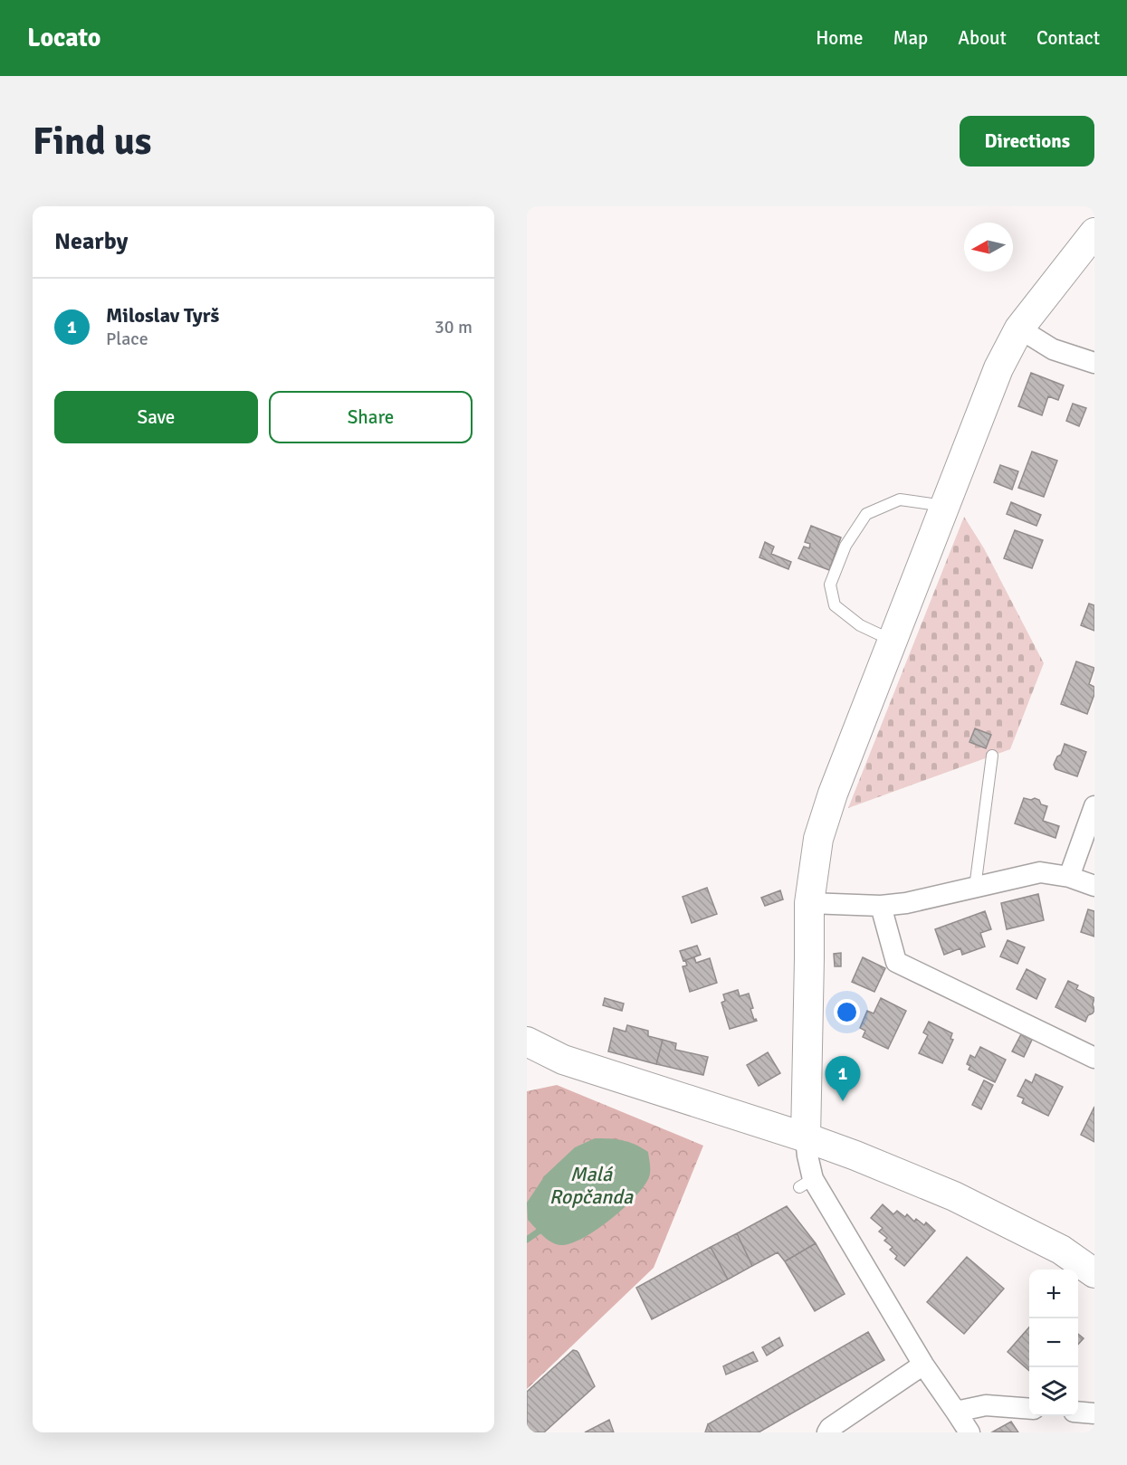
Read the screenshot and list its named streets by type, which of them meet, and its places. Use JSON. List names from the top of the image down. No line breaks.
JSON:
{"water":["Malá Ropčanda"],"north":"left","page":{"header":"Locato","nav":["Home","Map","About","Contact"],"buttons":["Directions",["Save","Share"]],"title":"Find us","heading":"Nearby","list":[{"mark":"1","name":"Miloslav Tyrš","note":"Place","value":"30 m"}],"pins":"1","map_buttons":["+","−"]}}
